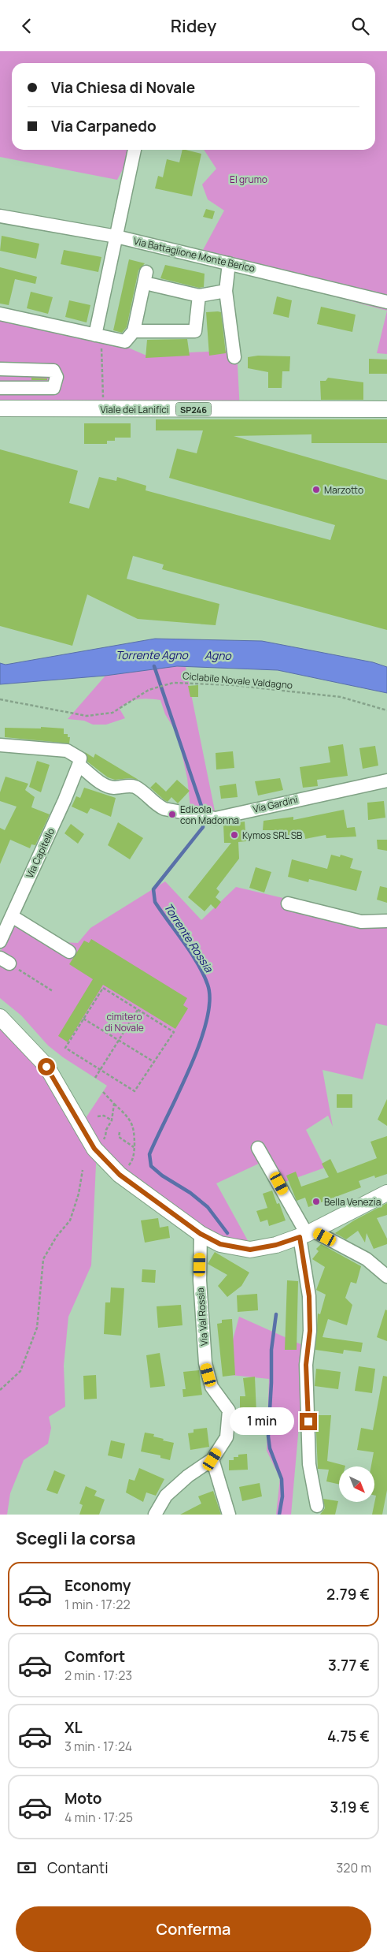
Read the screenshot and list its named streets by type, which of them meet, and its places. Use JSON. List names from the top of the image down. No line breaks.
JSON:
{"streets":{"main road":["Viale dei Lanifici","SP246"],"street":["Via Battaglione Monte Berico","Via Gardini","Via Capitello","Via Val Rossia"],"path":["Ciclabile Novale Valdagno"]},"crossings":[["Via Gardini","Via Capitello"]],"water":["Torrente Agno","Agno","Torrente Rossia"],"parks":["El grumo","cimitero di Novale"],"places":["Marzotto","Edicola con Madonna","Kymos SRL SB","Bella Venezia"],"north":"bottom right","page":{"header":"Ridey","banner":["Via Chiesa di Novale","Via Carpanedo"],"bubble":"1 min","heading":"Scegli la corsa","list":[{"name":"Economy","note":"1 min · 17:22","value":"2.79 €"},{"name":"Comfort","note":"2 min · 17:23","value":"3.77 €"},{"name":"XL","note":"3 min · 17:24","value":"4.75 €"},{"name":"Moto","note":"4 min · 17:25","value":"3.19 €"}],"pay":["Contanti","320 m"],"buttons":"Conferma"}}
